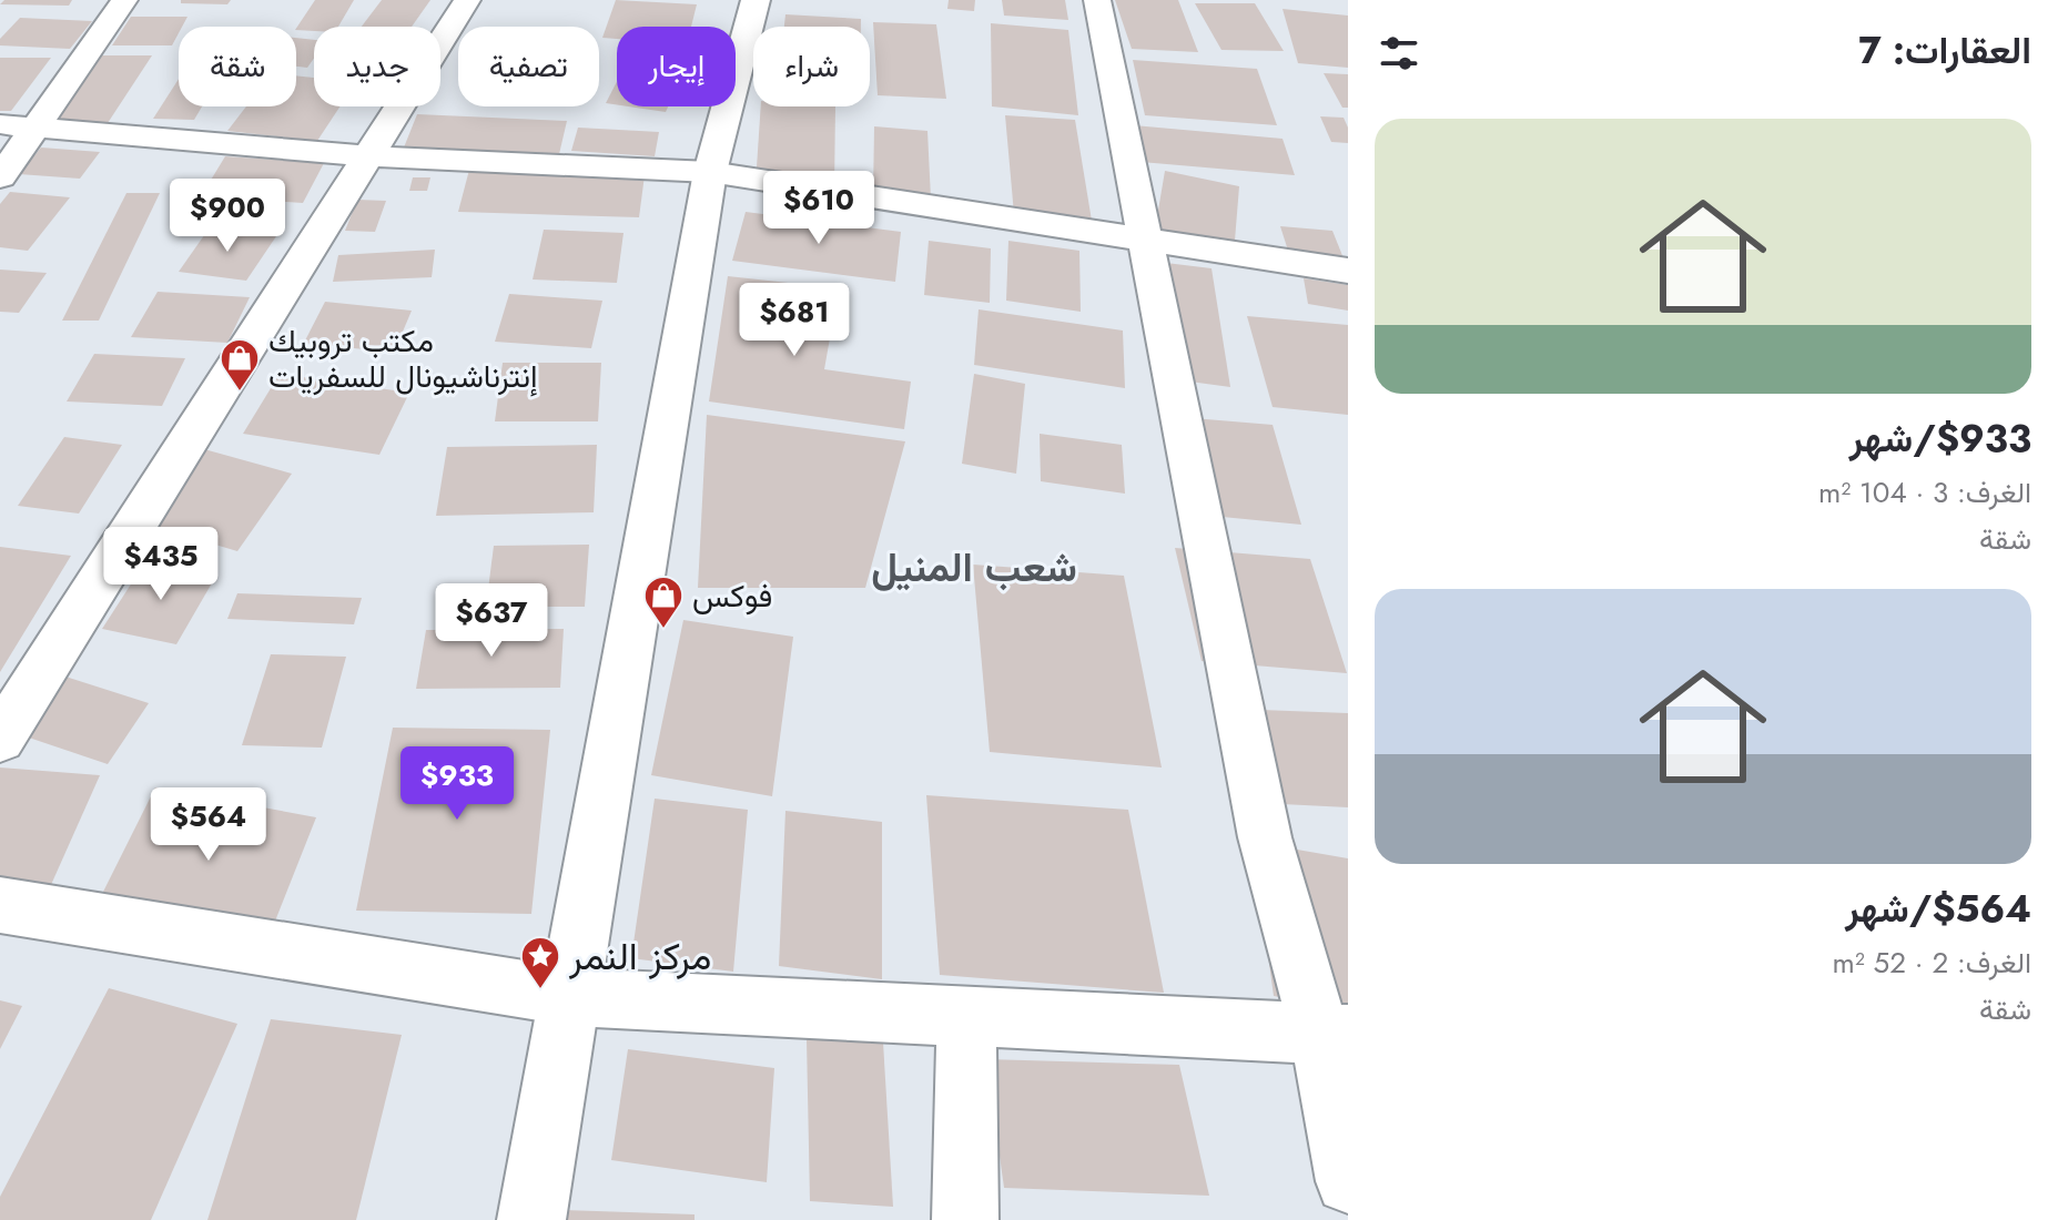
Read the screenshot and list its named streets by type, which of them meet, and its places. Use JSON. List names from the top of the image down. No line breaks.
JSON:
{"districts":["شعب المنيل"],"places":{"shop":["مكتب تروبيك إنترناشيونال للسفريات","فوكس"],"place":["مركز النمر"]},"page":{"heading":"العقارات: 7","chip":["شراء","إيجار","تصفية","جديد","شقة"],"list":[{"name":"$933/شهر","note":"الغرف: 3 · 104 m² · شقة"},{"name":"$564/شهر","note":"الغرف: 2 · 52 m² · شقة"}],"price":["$610","$900","$681","$435","$637","$933","$564"]}}
